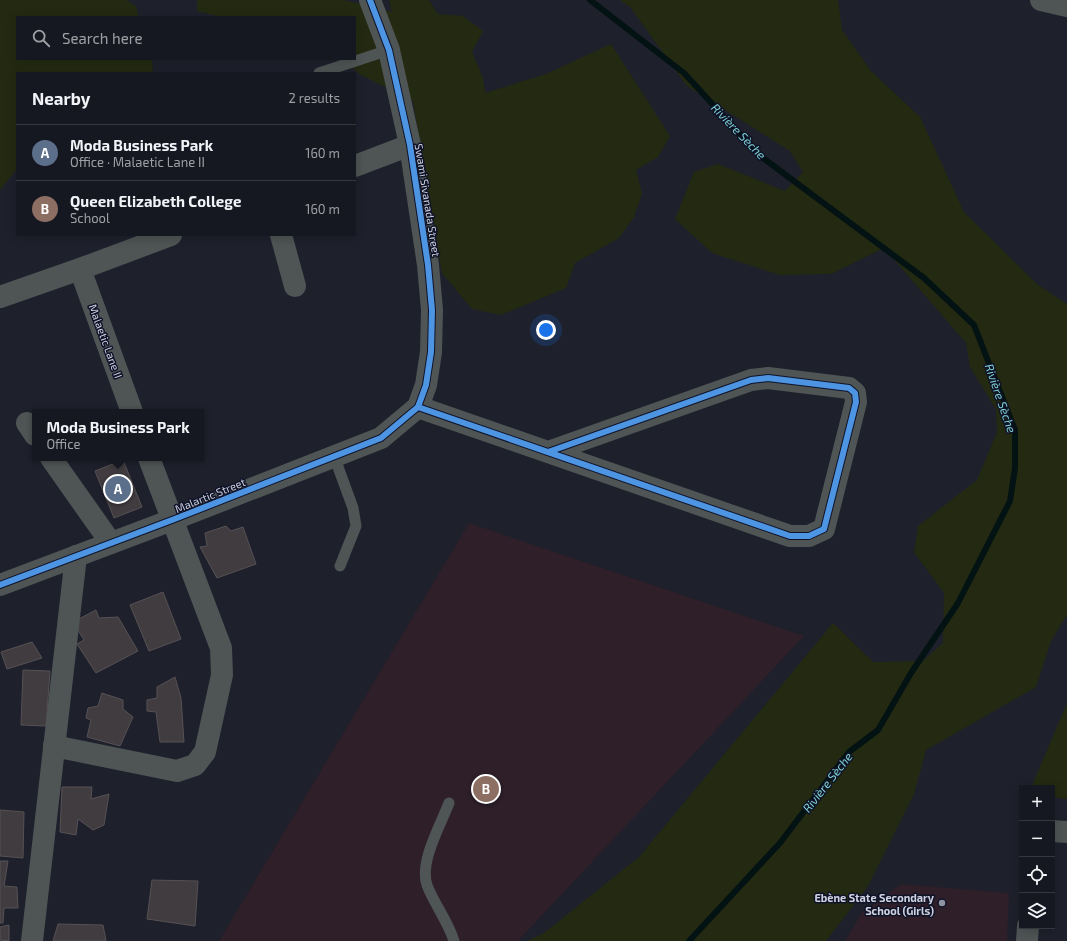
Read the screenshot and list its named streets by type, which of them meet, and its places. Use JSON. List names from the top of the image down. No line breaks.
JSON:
{"streets":{"street":["Swami Sivanada Street","Malaetic Lane II","Malartic Street"]},"crossings":[["Swami Sivanada Street","Malartic Street"]],"water":["Rivière Sèche"],"places":["Ebène State Secondary School (Girls)"],"page":{"search":"Search here","heading":["Nearby","2 results"],"list":[{"mark":"A","name":"Moda Business Park","note":"Office · Malaetic Lane II","value":"160 m"},{"mark":"B","name":"Queen Elizabeth College","note":"School","value":"160 m"}],"popup":["Moda Business Park","Office"],"pins":["A","B"],"map_buttons":["+","−"]}}
